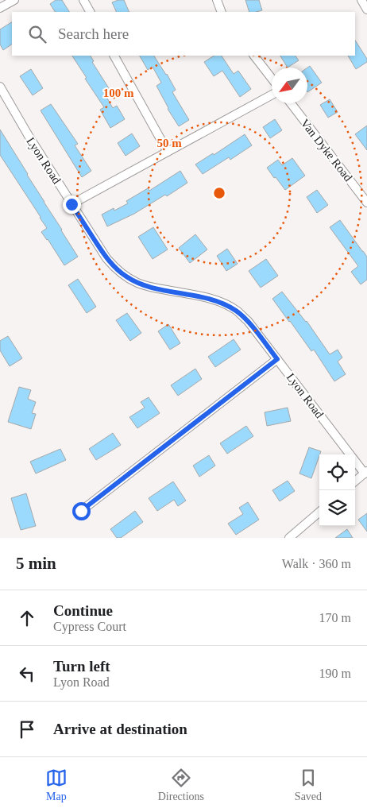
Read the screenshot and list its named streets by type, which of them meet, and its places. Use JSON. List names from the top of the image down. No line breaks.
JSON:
{"streets":{"street":["Van Dyke Road","Lyon Road"]},"north":"bottom left","page":{"search":"Search here","heading":["5 min","Walk · 360 m"],"list":[["Continue","Cypress Court","170 m"],["Turn left","Lyon Road","190 m"],"Arrive at destination"],"nav":["Map","Directions","Saved"]},"rings":["100 m","50 m"]}
